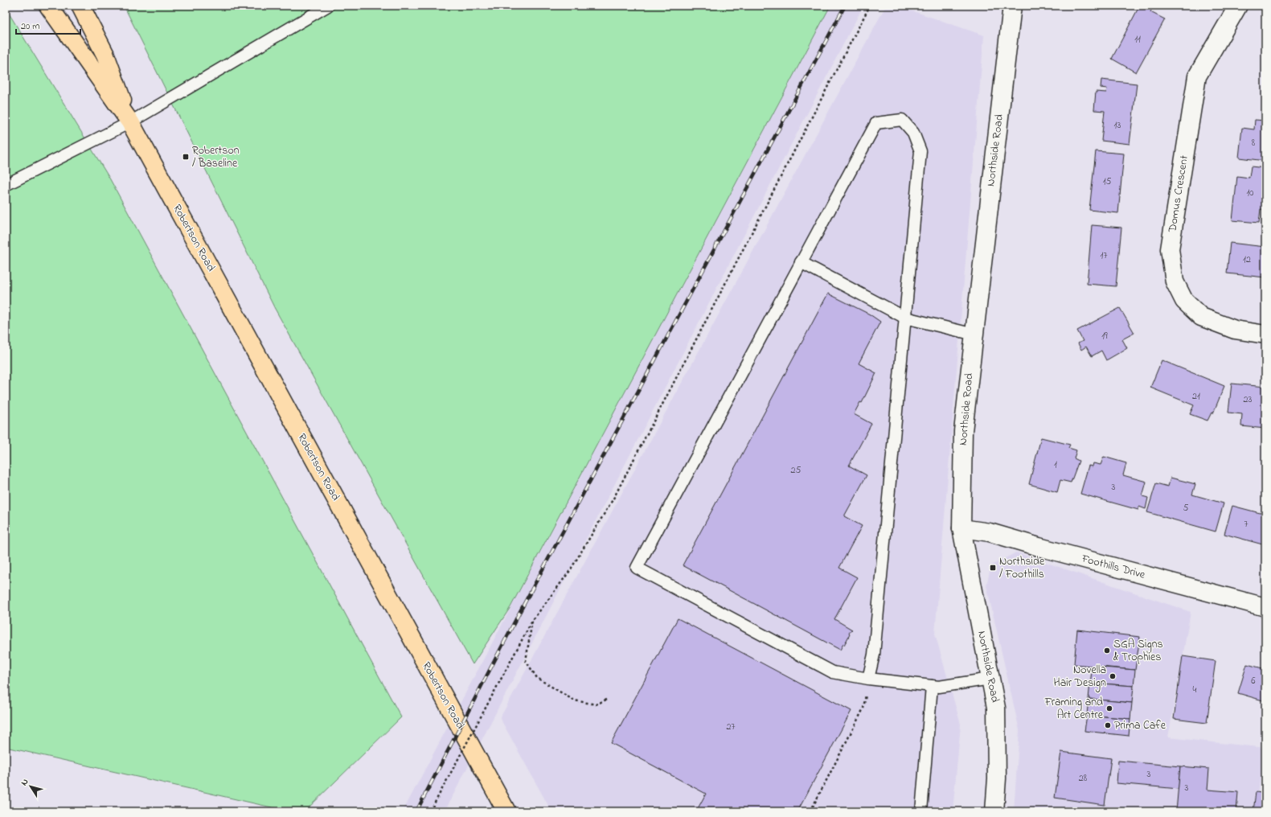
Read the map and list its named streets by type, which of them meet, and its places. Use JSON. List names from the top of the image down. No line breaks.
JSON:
{"streets":{"main road":["Robertson Road"],"street":["Northside Road","Domus Crescent","Foothills Drive"]},"crossings":[["Northside Road","Foothills Drive"]],"places":{"transit":["Robertson / Baseline","Northside / Foothills"],"other":["SGA Signs & Trophies","Novella Hair Design","Framing and Art Centre","Prima Cafe"]},"house_numbers":["11","13","8","15","10","17","12","19","21","23","1","25","3","5","7","6","4","27","3","28","3"],"scale_bar":"20 m","north":"top left"}
